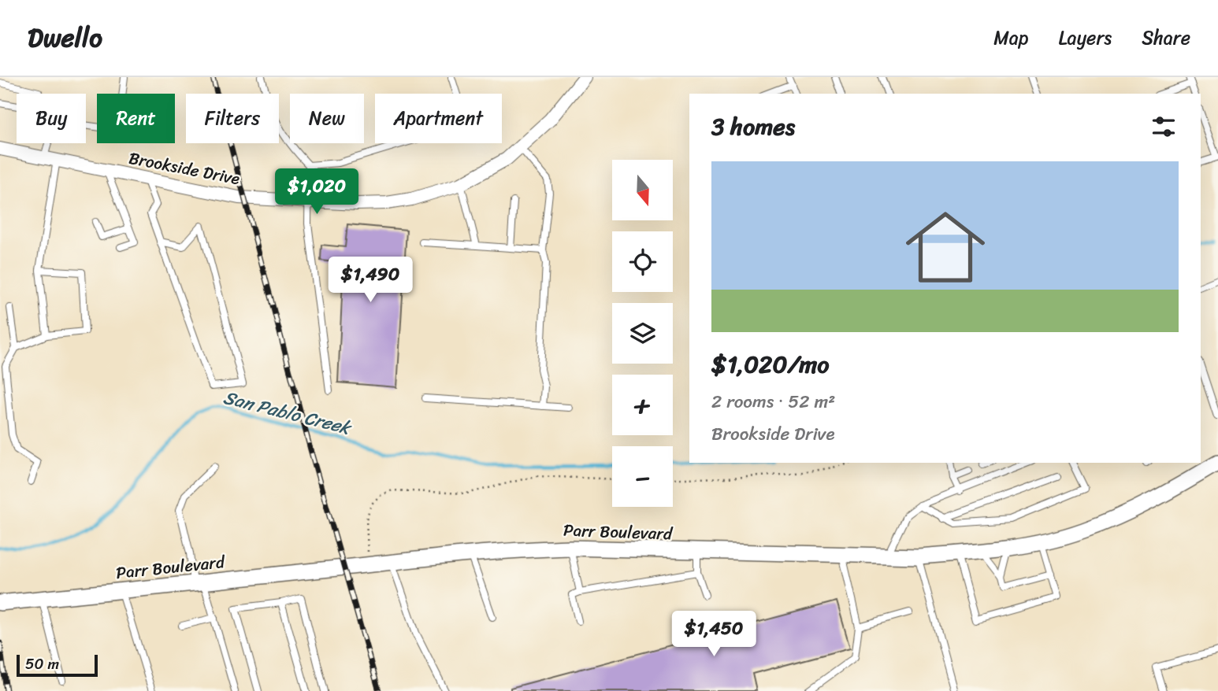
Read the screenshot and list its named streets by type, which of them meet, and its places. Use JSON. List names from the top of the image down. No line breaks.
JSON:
{"streets":{"street":["Brookside Drive","Parr Boulevard"]},"water":["San Pablo Creek"],"scale_bar":"50 m","north":"bottom","page":{"header":"Dwello","nav":["Map","Layers","Share"],"chip":["Buy","Rent","Filters","New","Apartment"],"heading":"3 homes","map_buttons":["+","−"],"list":[{"name":"$1,020/mo","note":"2 rooms · 52 m² · Brookside Drive"}],"price":["$1,020","$1,490","$1,450"],"scale":"50 m"}}
